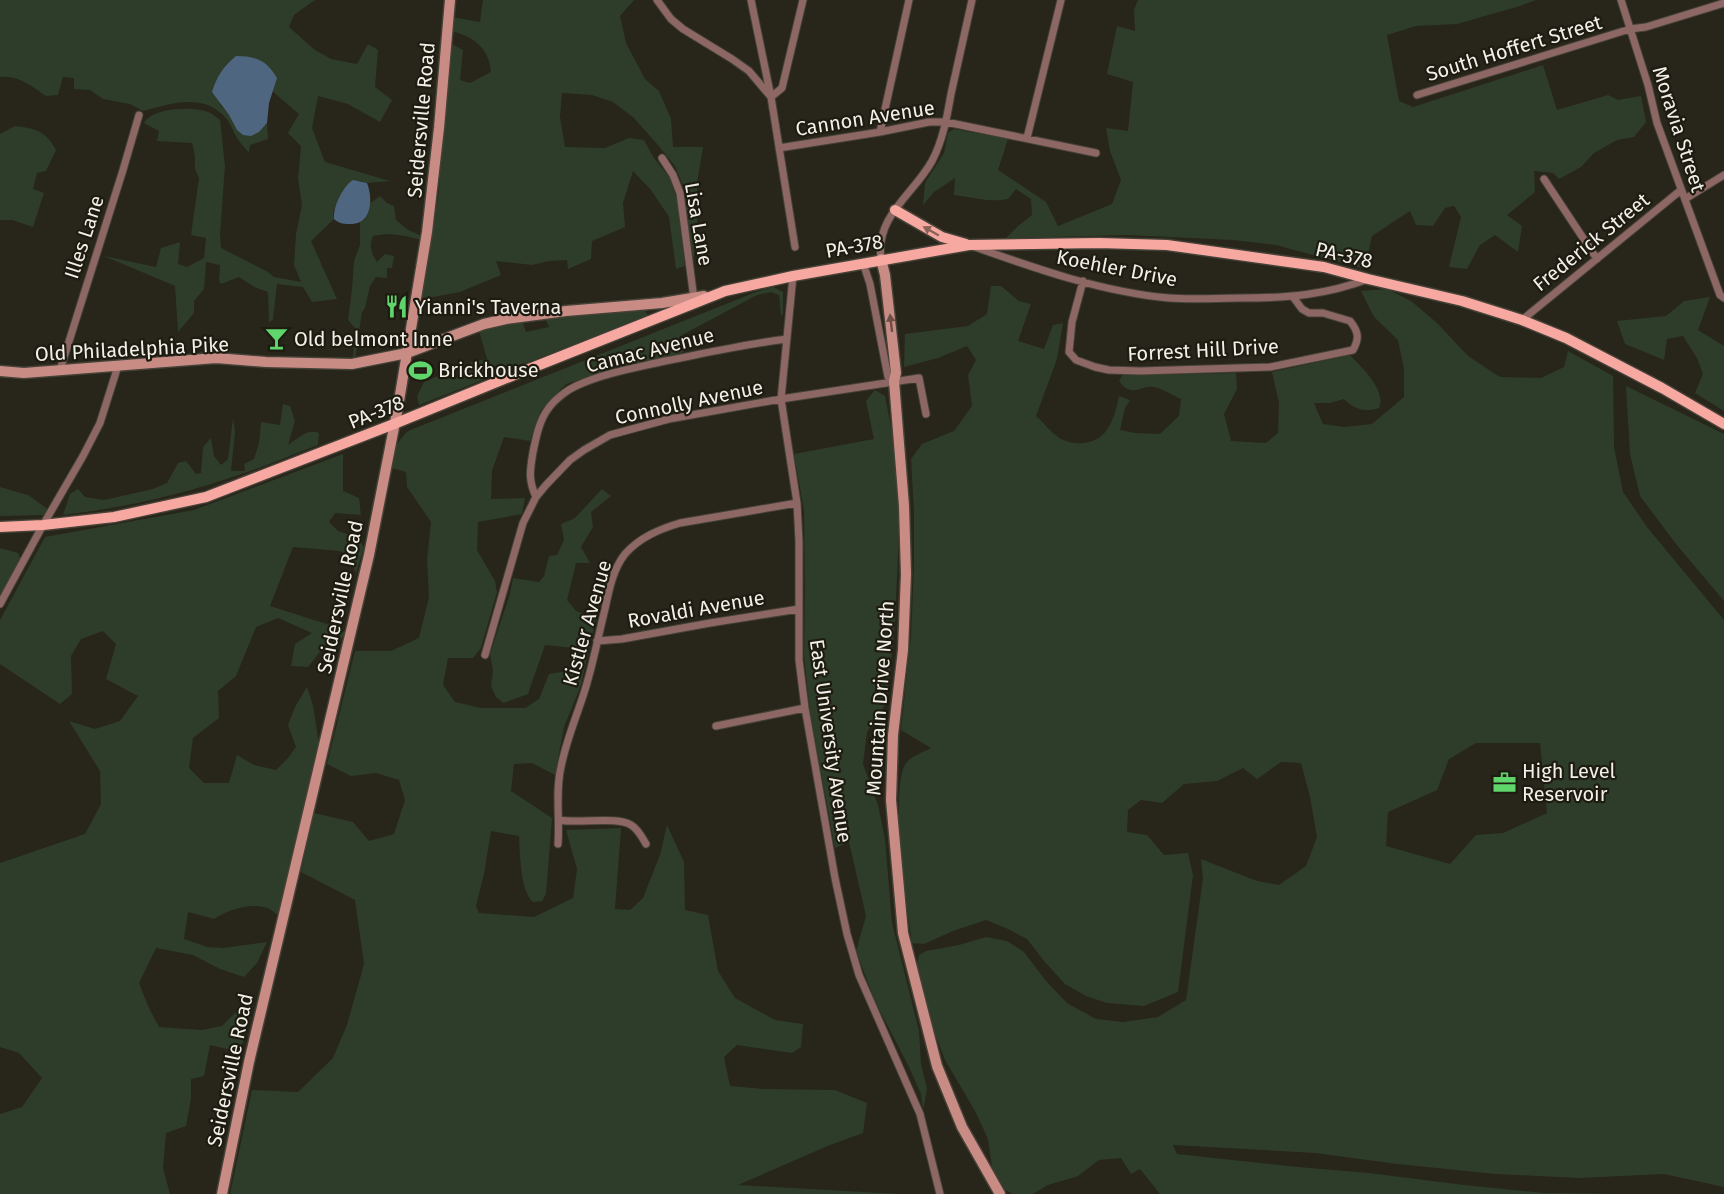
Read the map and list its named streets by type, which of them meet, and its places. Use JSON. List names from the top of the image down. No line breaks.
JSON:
{"streets":{"main road":["PA-378"],"street":["South Hoffert Street","Cannon Avenue","Seidersville Road","Moravia Street","Lisa Lane","Illes Lane","Frederick Street","Koehler Drive","Old Philadelphia Pike","Camac Avenue","Forrest Hill Drive","Connolly Avenue","Rovaldi Avenue","Kistler Avenue","Mountain Drive North","East University Avenue"]},"crossings":[["South Hoffert Street","Moravia Street"],["Seidersville Road","PA-378"],["Seidersville Road","Old Philadelphia Pike"],["Moravia Street","Frederick Street"],["Lisa Lane","Old Philadelphia Pike"],["Illes Lane","Old Philadelphia Pike"],["Frederick Street","PA-378"],["PA-378","Koehler Drive"],["PA-378","Old Philadelphia Pike"],["PA-378","Mountain Drive North"],["PA-378","East University Avenue"],["Koehler Drive","Forrest Hill Drive"],["Camac Avenue","Connolly Avenue"],["Camac Avenue","East University Avenue"],["Connolly Avenue","Mountain Drive North"],["Connolly Avenue","East University Avenue"],["Rovaldi Avenue","Kistler Avenue"],["Rovaldi Avenue","East University Avenue"],["Kistler Avenue","East University Avenue"]],"places":{"restaurant":["Yianni's Taverna"],"bar":["Old belmont Inne"],"sports":["Brickhouse"],"office":["High Level Reservoir"]}}
